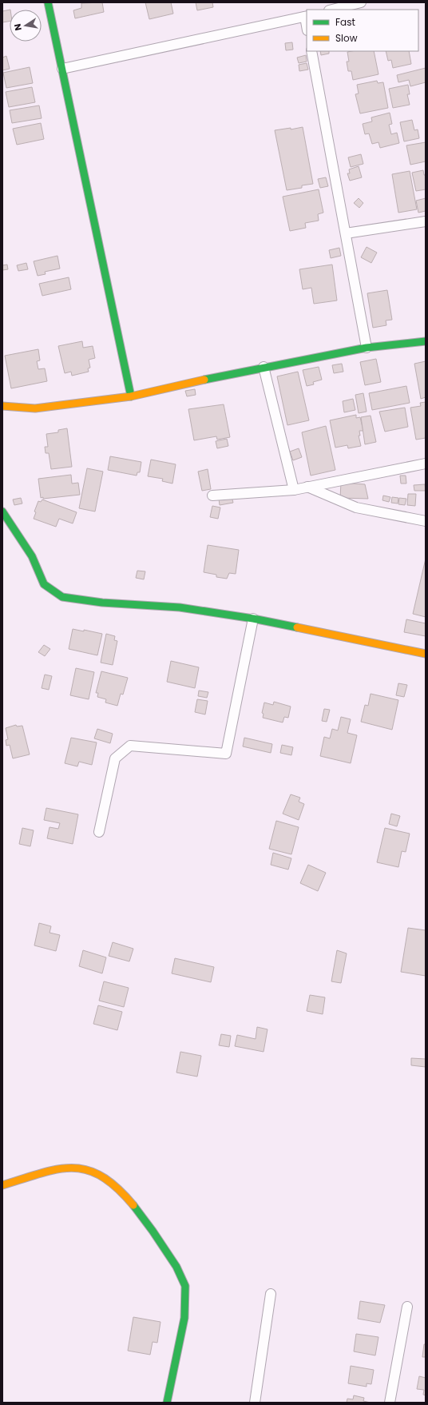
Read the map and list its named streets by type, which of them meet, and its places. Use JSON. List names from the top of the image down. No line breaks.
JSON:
{"legend":["Fast","Slow"],"north":"left"}
